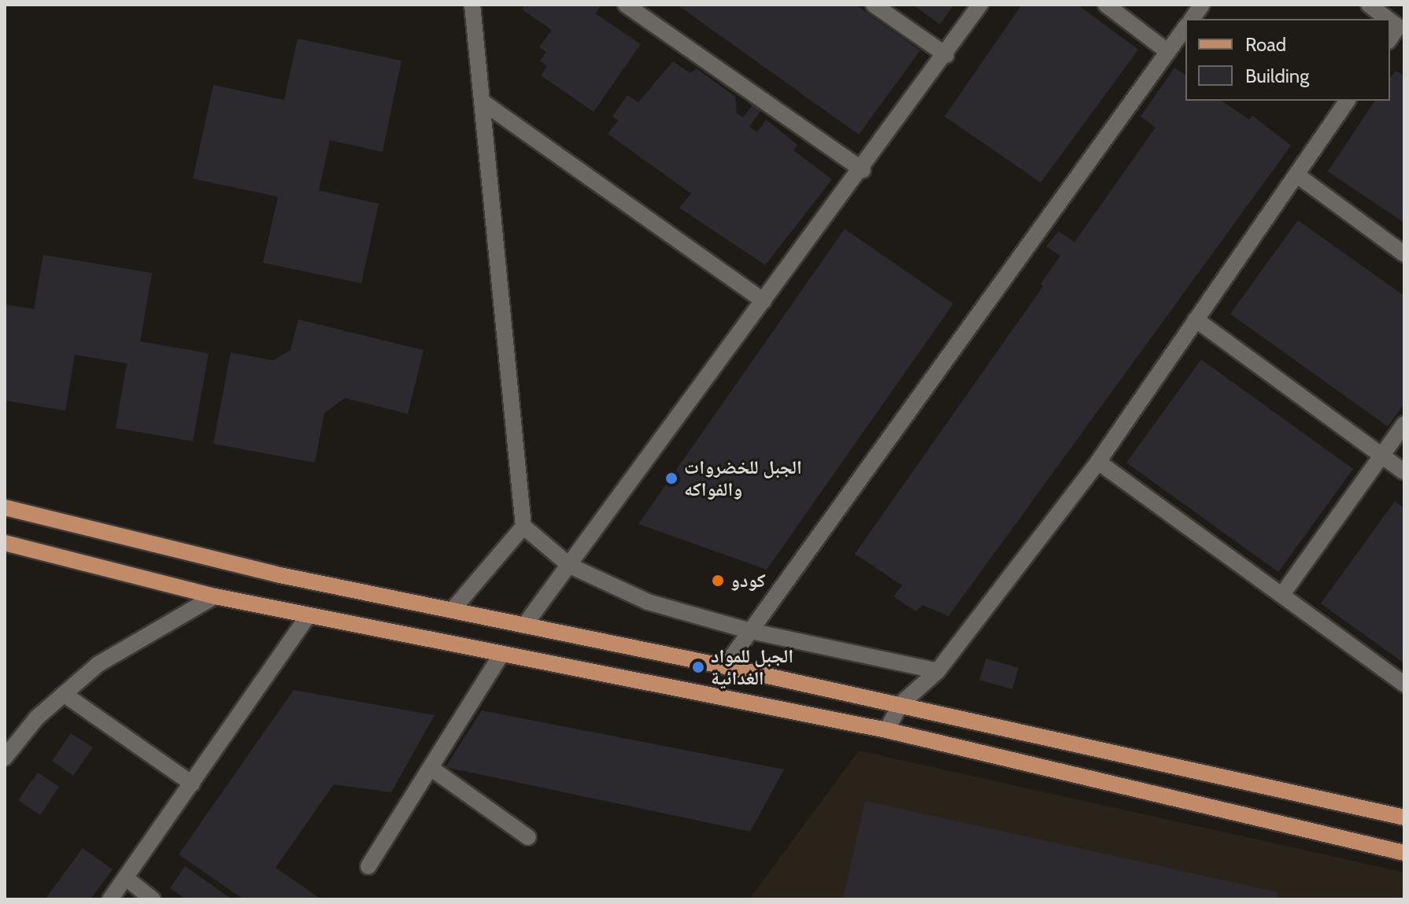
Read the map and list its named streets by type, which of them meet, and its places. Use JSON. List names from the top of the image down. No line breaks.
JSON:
{"places":["الجبل للخضروات والفواكه","كودو","الجبل للمواد الغدائية"],"legend":["Road","Building"]}
